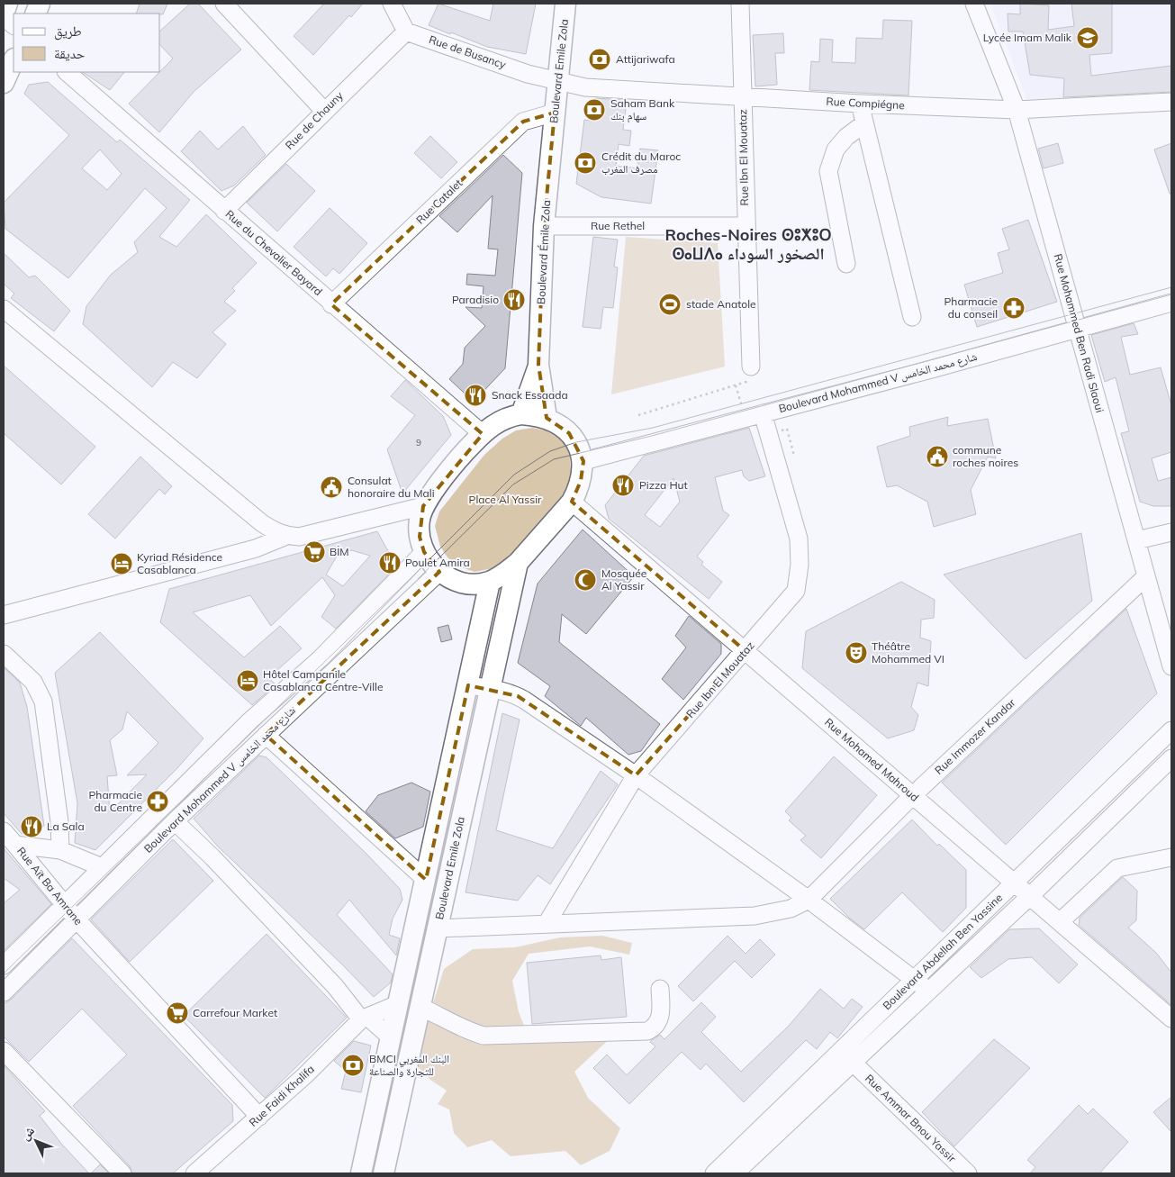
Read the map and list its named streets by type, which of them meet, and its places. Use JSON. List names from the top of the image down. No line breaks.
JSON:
{"streets":{"main road":["Boulevard Emile Zola","Boulevard Émile Zola"],"street":["Rue de Busancy","Rue Compiégne","Rue de Chauny","Rue Ibn El Mouataz","Rue Catalet","Rue Rethel","Rue du Chevalier Bayard","Rue Mohammed Ben Radi Slaoui","Boulevard Mohammed V شارع محمد الخامس","Rue Immozer Kandar","Rue Mohamed Mahroud","Rue Aït Ba Amrane","Boulevard Abdellah Ben Yassine","Rue Faidi Khalifa","Rue Ammar Bnou Yassir"]},"crossings":[["Rue de Busancy","Boulevard Emile Zola"],["Rue de Busancy","Rue Compiégne"],["Rue de Busancy","Rue de Chauny"],["Boulevard Emile Zola","Rue Compiégne"],["Boulevard Emile Zola","Rue Catalet"],["Boulevard Emile Zola","Boulevard Émile Zola"],["Boulevard Emile Zola","Rue du Chevalier Bayard"],["Boulevard Emile Zola","Boulevard Mohammed V شارع محمد الخامس"],["Boulevard Emile Zola","Rue Mohamed Mahroud"],["Boulevard Emile Zola","Rue Faidi Khalifa"],["Rue Compiégne","Rue Ibn El Mouataz"],["Rue Compiégne","Rue Mohammed Ben Radi Slaoui"],["Rue de Chauny","Rue du Chevalier Bayard"],["Rue Ibn El Mouataz","Rue Rethel"],["Rue Ibn El Mouataz","Boulevard Mohammed V شارع محمد الخامس"],["Rue Ibn El Mouataz","Rue Mohamed Mahroud"],["Rue Catalet","Rue du Chevalier Bayard"],["Rue Rethel","Boulevard Émile Zola"],["Boulevard Émile Zola","Rue du Chevalier Bayard"],["Boulevard Émile Zola","Boulevard Mohammed V شارع محمد الخامس"],["Boulevard Émile Zola","Rue Mohamed Mahroud"],["Rue du Chevalier Bayard","Boulevard Mohammed V شارع محمد الخامس"],["Rue du Chevalier Bayard","Rue Mohamed Mahroud"],["Rue Mohammed Ben Radi Slaoui","Boulevard Mohammed V شارع محمد الخامس"],["Rue Mohammed Ben Radi Slaoui","Rue Immozer Kandar"],["Boulevard Mohammed V شارع محمد الخامس","Rue Mohamed Mahroud"],["Boulevard Mohammed V شارع محمد الخامس","Rue Aït Ba Amrane"],["Rue Immozer Kandar","Rue Mohamed Mahroud"],["Rue Mohamed Mahroud","Boulevard Abdellah Ben Yassine"],["Rue Aït Ba Amrane","Rue Faidi Khalifa"],["Boulevard Abdellah Ben Yassine","Rue Ammar Bnou Yassir"]],"districts":["Roches-Noires ⵙⵓⵅⵓⵔ ⵙⴰⵡⴷⴰ الصخور السوداء"],"parks":["Place Al Yassir"],"places":{"school or university":["Lycée Imam Malik"],"bank":["Attijariwafa","Saham Bank سهام بنك","Crédit du Maroc مصرف المغرب","BMCI البنك المغربي للتجارة والصناعة"],"restaurant":["Paradisio","Snack Essaada","Pizza Hut","Poulet Amira","La Sala"],"sports":["stade Anatole"],"pharmacy":["Pharmacie du conseil","Pharmacie du Centre"],"public building":["commune roches noires","Consulat honoraire du Mali"],"supermarket":["BİM","Carrefour Market"],"hotel":["Kyriad Résidence Casablanca","Hôtel Campanile Casablanca Centre-Ville"],"mosque":["Mosquée Al Yassir"],"theatre":["Théâtre Mohammed VI"]},"house_numbers":["9"],"legend":["طريق","حديقة"],"north":"top left"}
